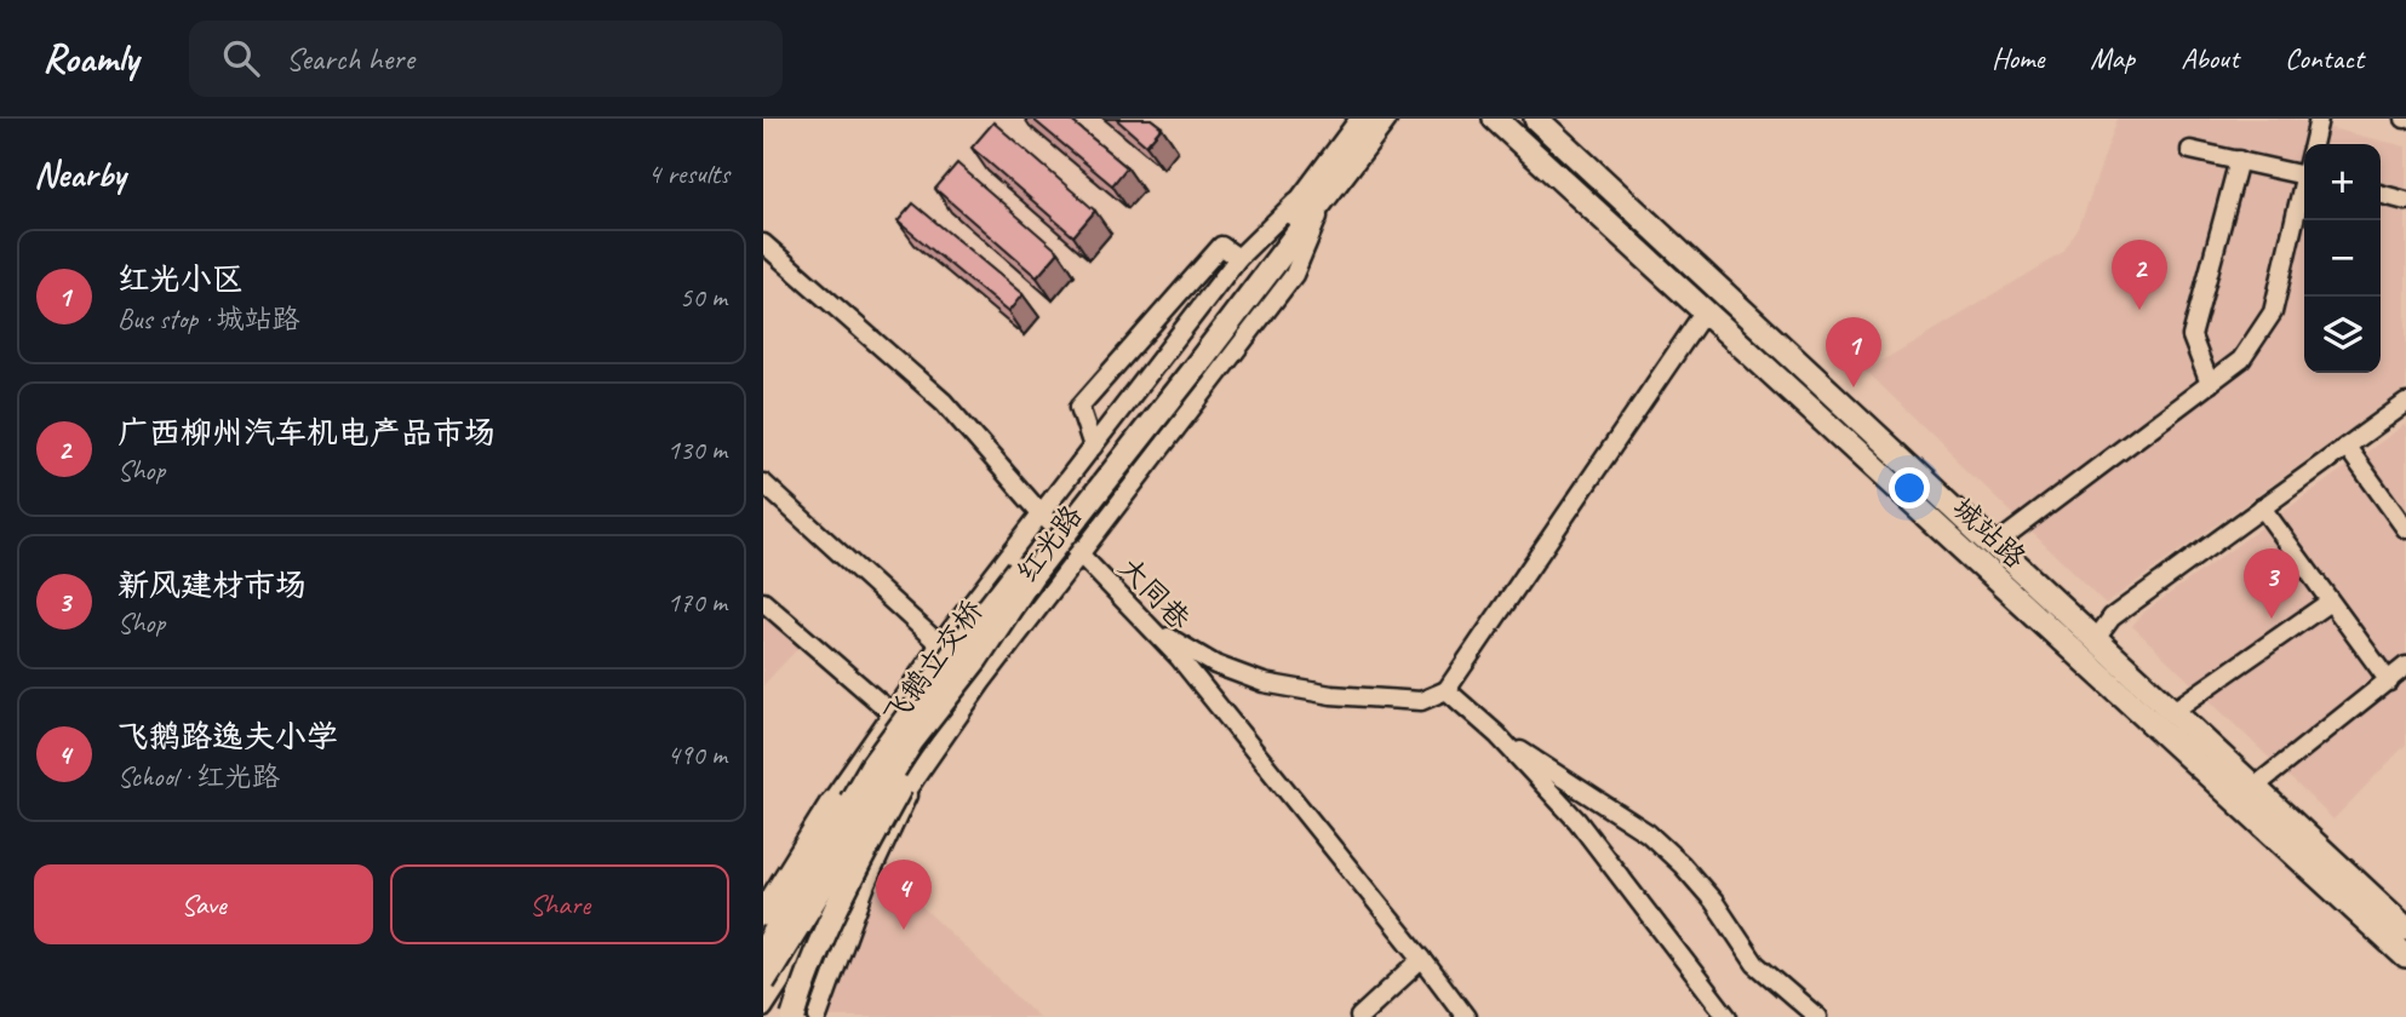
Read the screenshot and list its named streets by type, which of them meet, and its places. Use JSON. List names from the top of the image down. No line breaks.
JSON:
{"streets":{"main road":["城站路","红光路","飞鹅立交桥"],"street":["大同巷"]},"crossings":[["红光路","大同巷"],["红光路","飞鹅立交桥"]],"page":{"header":"Roamly","search":"Search here","nav":["Home","Map","About","Contact"],"heading":["Nearby","4 results"],"map_buttons":["+","−"],"list":[{"mark":"1","name":"红光小区","note":"Bus stop · 城站路","value":"50 m"},{"mark":"2","name":"广西柳州汽车机电产品市场","note":"Shop","value":"130 m"},{"mark":"3","name":"新风建材市场","note":"Shop","value":"170 m"},{"mark":"4","name":"飞鹅路逸夫小学","note":"School · 红光路","value":"490 m"}],"pins":["2","1","3","4"],"buttons":["Save","Share"]}}
